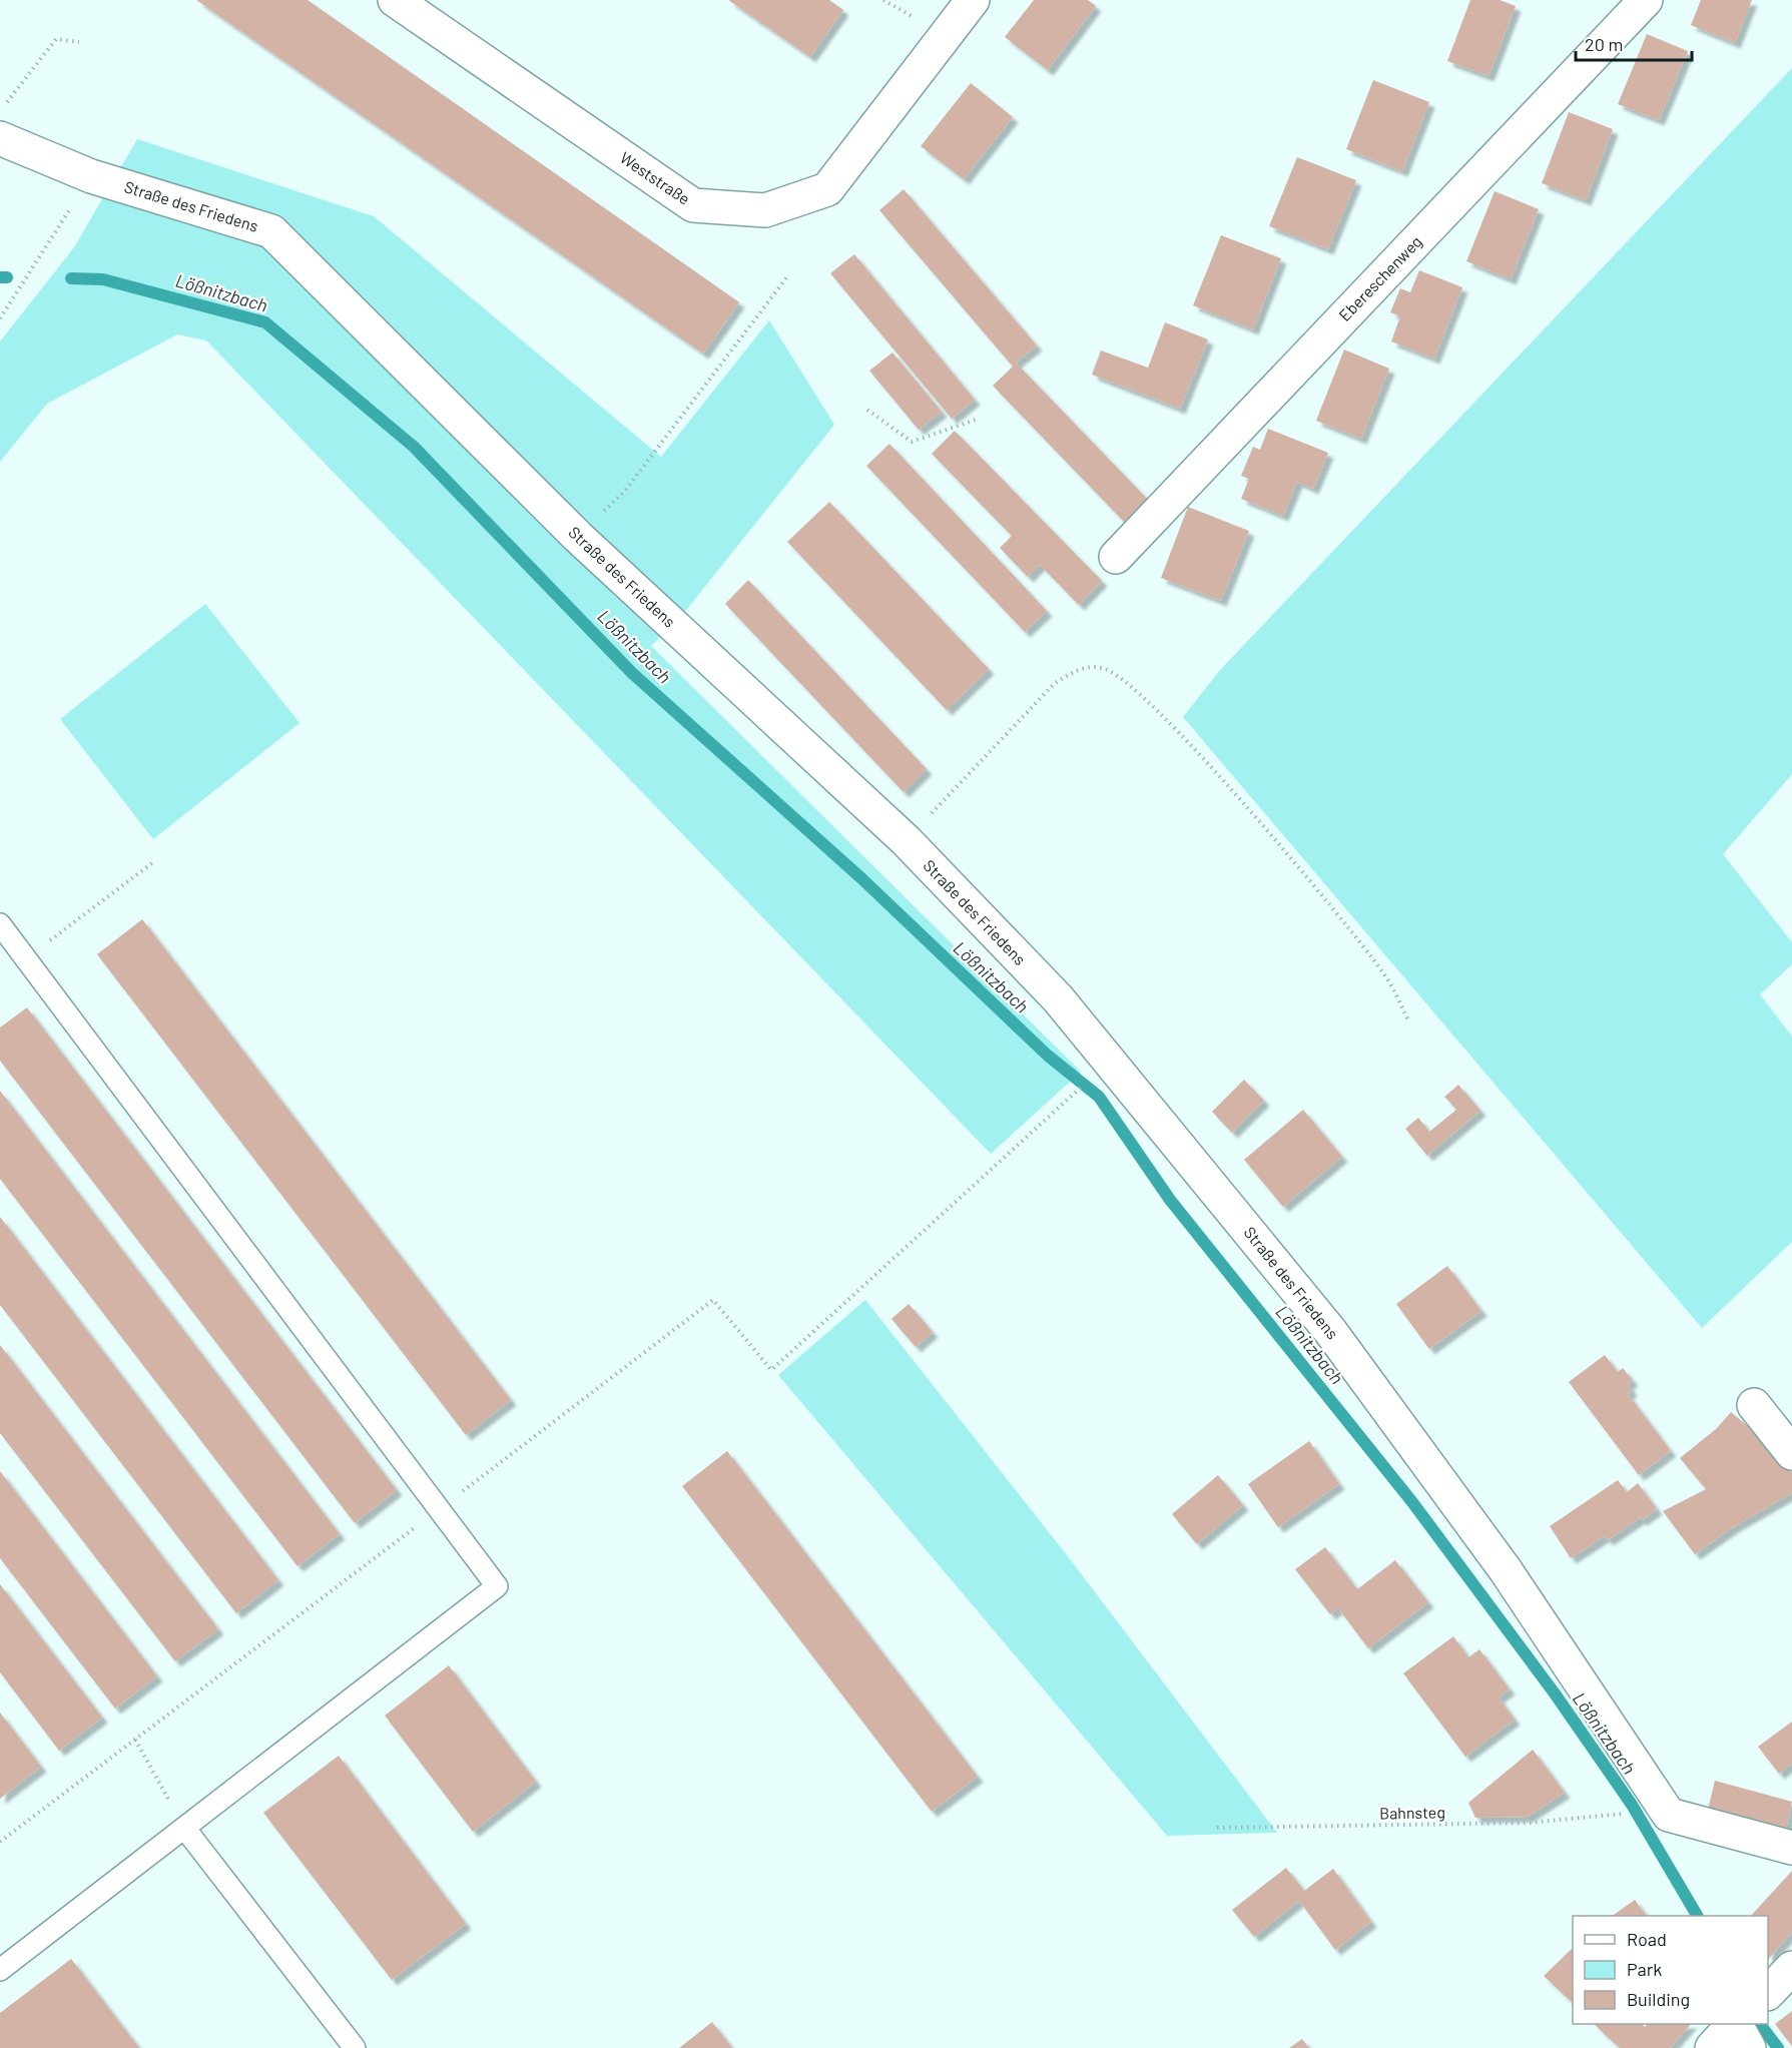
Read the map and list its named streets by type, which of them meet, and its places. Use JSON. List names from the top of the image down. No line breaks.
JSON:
{"streets":{"street":["Weststraße","Straße des Friedens","Ebereschenweg"],"path":["Bahnsteg"]},"water":["Lößnitzbach"],"legend":["Road","Park","Building"],"scale_bar":"20 m"}
